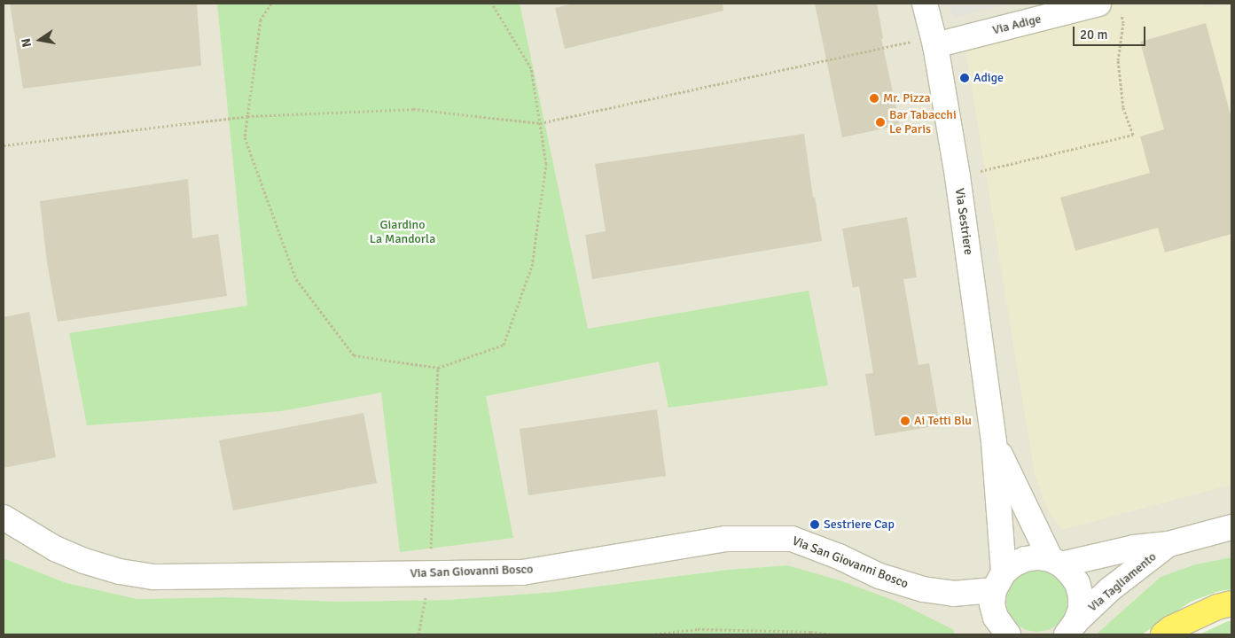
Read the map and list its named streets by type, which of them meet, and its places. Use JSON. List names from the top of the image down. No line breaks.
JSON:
{"streets":{"street":["Via Adige","Via Sestriere","Via San Giovanni Bosco","Via Tagliamento"]},"crossings":[["Via Adige","Via Sestriere"],["Via Sestriere","Via San Giovanni Bosco"],["Via Sestriere","Via Tagliamento"],["Via San Giovanni Bosco","Via Tagliamento"]],"parks":["Giardino La Mandorla"],"places":["Adige","Mr. Pizza","Bar Tabacchi Le Paris","Ai Tetti Blu","Sestriere Cap"],"scale_bar":"20 m","north":"left"}
